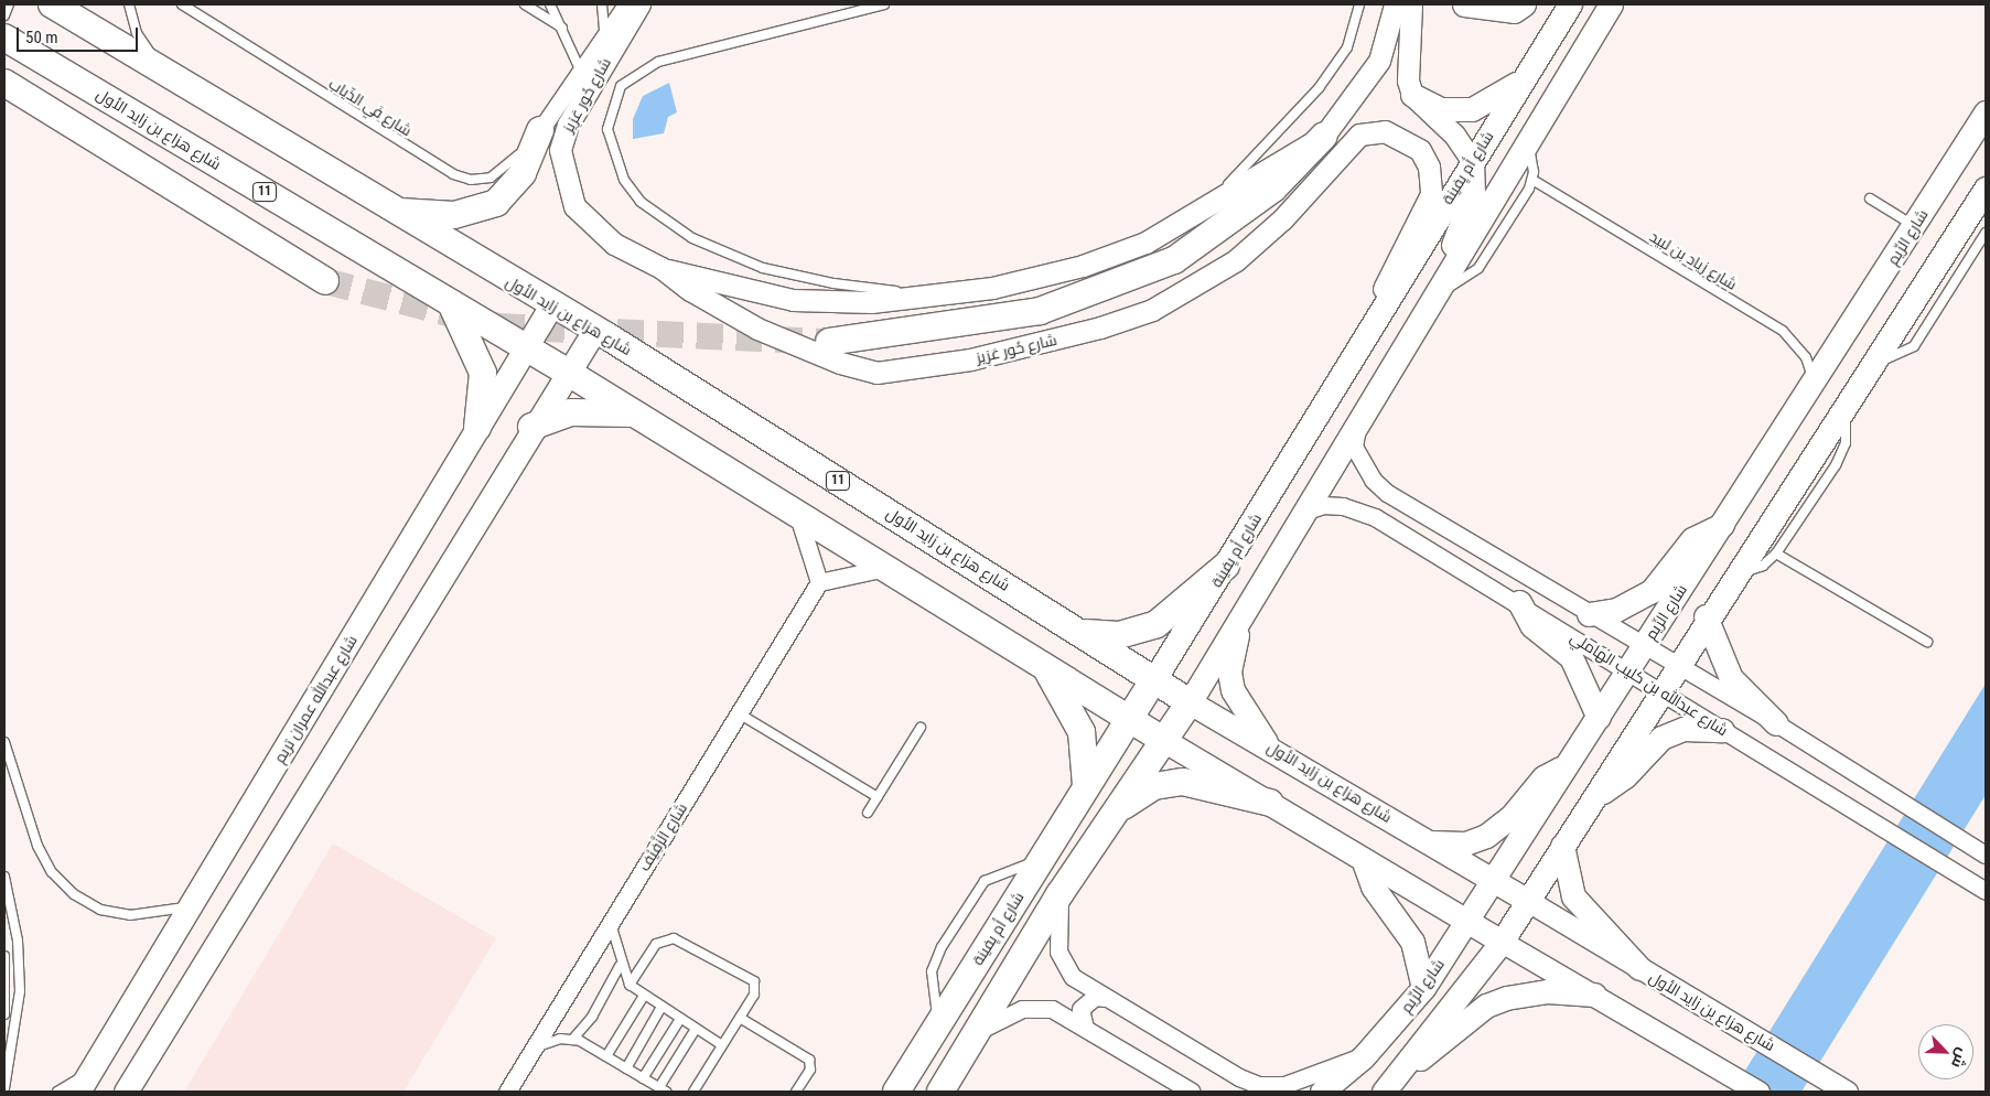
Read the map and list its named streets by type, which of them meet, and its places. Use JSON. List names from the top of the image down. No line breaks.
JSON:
{"streets":{"main road":["شارع هزاع بن زايد الأول","شارع أم يِفينة","11","شارع الرِّيم","شارع عبدالله عمران تريم"],"street":["شارع خُور عَزِيز","شارع عبدالله بن كليب الهاملي","شارع الزَّفِيْف"],"lane":["شارع فَي الذّياب","شارع زياد بن لبيد"]},"crossings":[["شارع خُور عَزِيز","شارع فَي الذّياب"],["شارع خُور عَزِيز","شارع أم يِفينة"],["شارع هزاع بن زايد الأول","شارع أم يِفينة"],["شارع هزاع بن زايد الأول","شارع الرِّيم"],["شارع هزاع بن زايد الأول","شارع عبدالله عمران تريم"],["شارع الرِّيم","شارع زياد بن لبيد"],["شارع الرِّيم","شارع عبدالله بن كليب الهاملي"]],"scale_bar":"50 m","north":"bottom right"}
